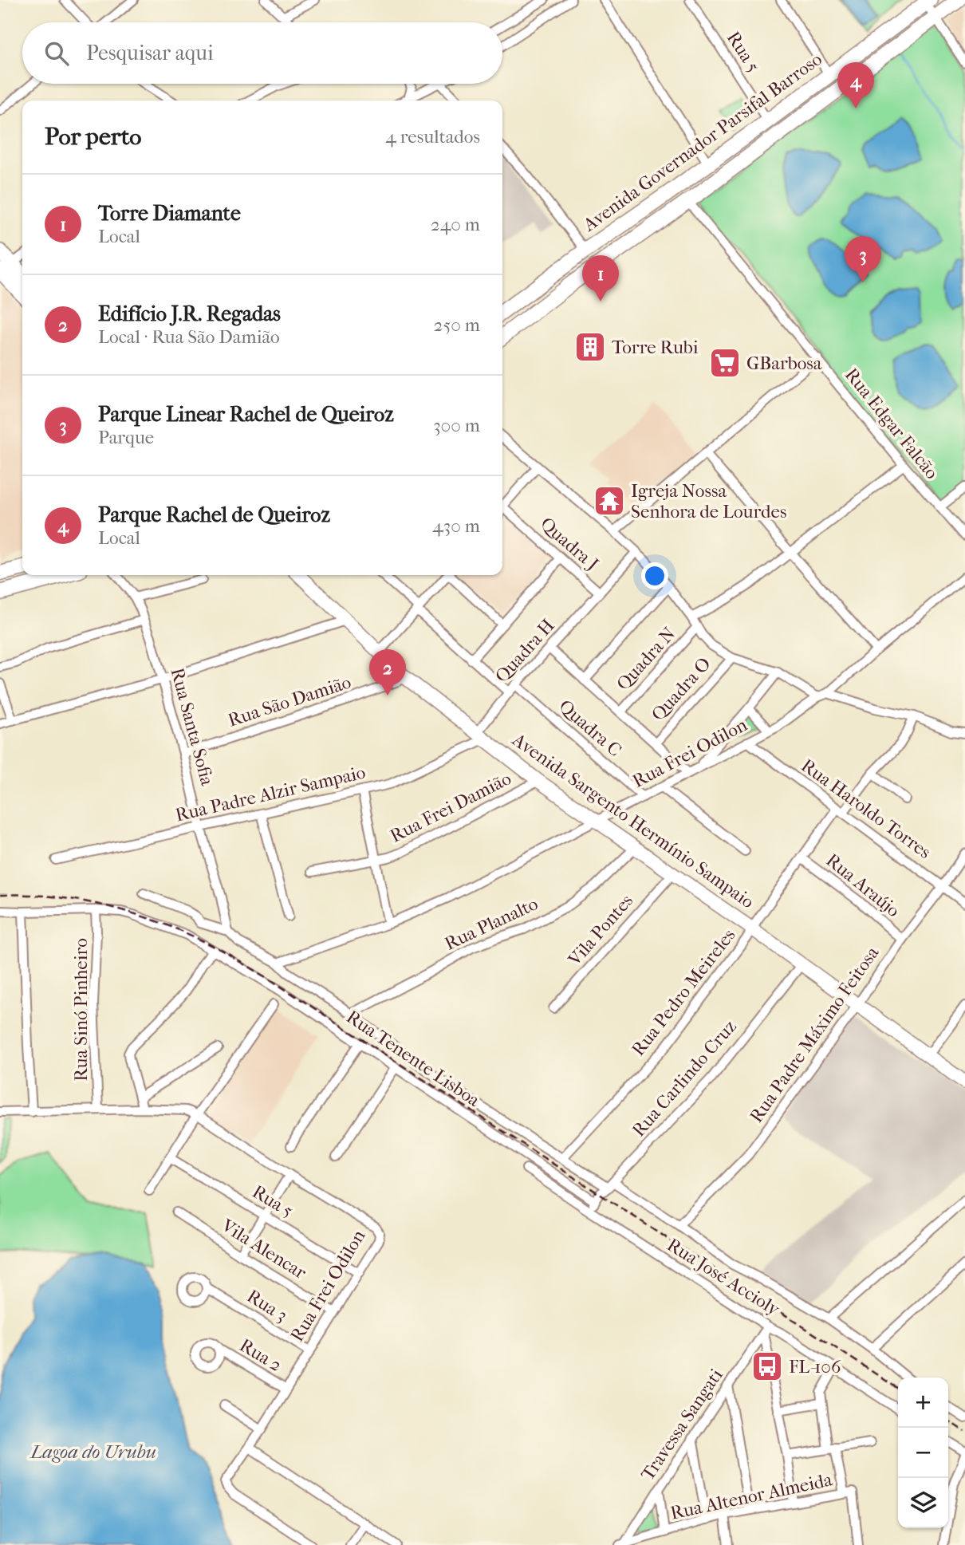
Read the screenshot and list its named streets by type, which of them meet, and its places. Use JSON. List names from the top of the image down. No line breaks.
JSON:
{"streets":{"main road":["Avenida Governador Parsifal Barroso","Avenida Sargento Hermínio Sampaio"],"street":["Rua 5","Rua Edgar Falcão","Quadra J","Quadra H","Quadra N","Quadra O","Rua São Damião","Rua Santa Sofia","Quadra C","Rua Frei Odilon","Rua Padre Alzir Sampaio","Rua Frei Damião","Rua Haroldo Torres","Rua Araújo","Rua Planalto","Vila Pontes","Rua Pedro Meireles","Rua Sinó Pinheiro","Rua Padre Máximo Feitosa","Rua Tenente Lisboa","Rua Carlindo Cruz","Vila Alencar","Rua José Accioly","Rua 3","Rua 2","Travessa Sangati","Rua Altenor Almeida"]},"crossings":[["Rua 5","Avenida Governador Parsifal Barroso"],["Rua 5","Rua Frei Odilon"],["Avenida Governador Parsifal Barroso","Rua Edgar Falcão"],["Quadra J","Quadra H"],["Quadra H","Quadra N"],["Quadra H","Quadra C"],["Quadra H","Rua Padre Alzir Sampaio"],["Quadra H","Avenida Sargento Hermínio Sampaio"],["Quadra N","Quadra O"],["Quadra N","Rua Frei Odilon"],["Rua São Damião","Rua Santa Sofia"],["Rua São Damião","Avenida Sargento Hermínio Sampaio"],["Rua Santa Sofia","Rua Padre Alzir Sampaio"],["Rua Santa Sofia","Rua José Accioly"],["Quadra C","Rua Frei Odilon"],["Rua Frei Odilon","Rua Haroldo Torres"],["Rua Frei Odilon","Avenida Sargento Hermínio Sampaio"],["Rua Frei Odilon","Rua Sinó Pinheiro"],["Rua Frei Odilon","Vila Alencar"],["Rua Frei Odilon","Rua José Accioly"],["Rua Frei Odilon","Rua 3"],["Rua Frei Odilon","Rua 2"],["Rua Padre Alzir Sampaio","Avenida Sargento Hermínio Sampaio"],["Rua Frei Damião","Avenida Sargento Hermínio Sampaio"],["Rua Haroldo Torres","Rua Pedro Meireles"],["Rua Haroldo Torres","Rua Padre Máximo Feitosa"],["Avenida Sargento Hermínio Sampaio","Rua Planalto"],["Avenida Sargento Hermínio Sampaio","Vila Pontes"],["Avenida Sargento Hermínio Sampaio","Rua Pedro Meireles"],["Avenida Sargento Hermínio Sampaio","Rua Padre Máximo Feitosa"],["Avenida Sargento Hermínio Sampaio","Rua Carlindo Cruz"],["Rua Araújo","Rua Pedro Meireles"],["Rua Araújo","Rua Padre Máximo Feitosa"],["Rua Planalto","Rua José Accioly"],["Rua Pedro Meireles","Rua José Accioly"],["Rua Sinó Pinheiro","Rua Tenente Lisboa"],["Rua Padre Máximo Feitosa","Rua José Accioly"],["Rua Tenente Lisboa","Rua Carlindo Cruz"],["Rua Carlindo Cruz","Rua José Accioly"],["Rua José Accioly","Travessa Sangati"],["Travessa Sangati","Rua Altenor Almeida"]],"water":["Lagoa do Urubu"],"places":{"building":["Torre Rubi"],"supermarket":["GBarbosa"],"temple":["Igreja Nossa Senhora de Lourdes"],"bus stop":["FL-106"]},"page":{"search":"Pesquisar aqui","pins":["4","3","1","2"],"heading":["Por perto","4 resultados"],"list":[{"mark":"1","name":"Torre Diamante","note":"Local","value":"240 m"},{"mark":"2","name":"Edifício J.R. Regadas","note":"Local · Rua São Damião","value":"250 m"},{"mark":"3","name":"Parque Linear Rachel de Queiroz","note":"Parque","value":"300 m"},{"mark":"4","name":"Parque Rachel de Queiroz","note":"Local","value":"430 m"}],"map_buttons":["+","−"]}}
